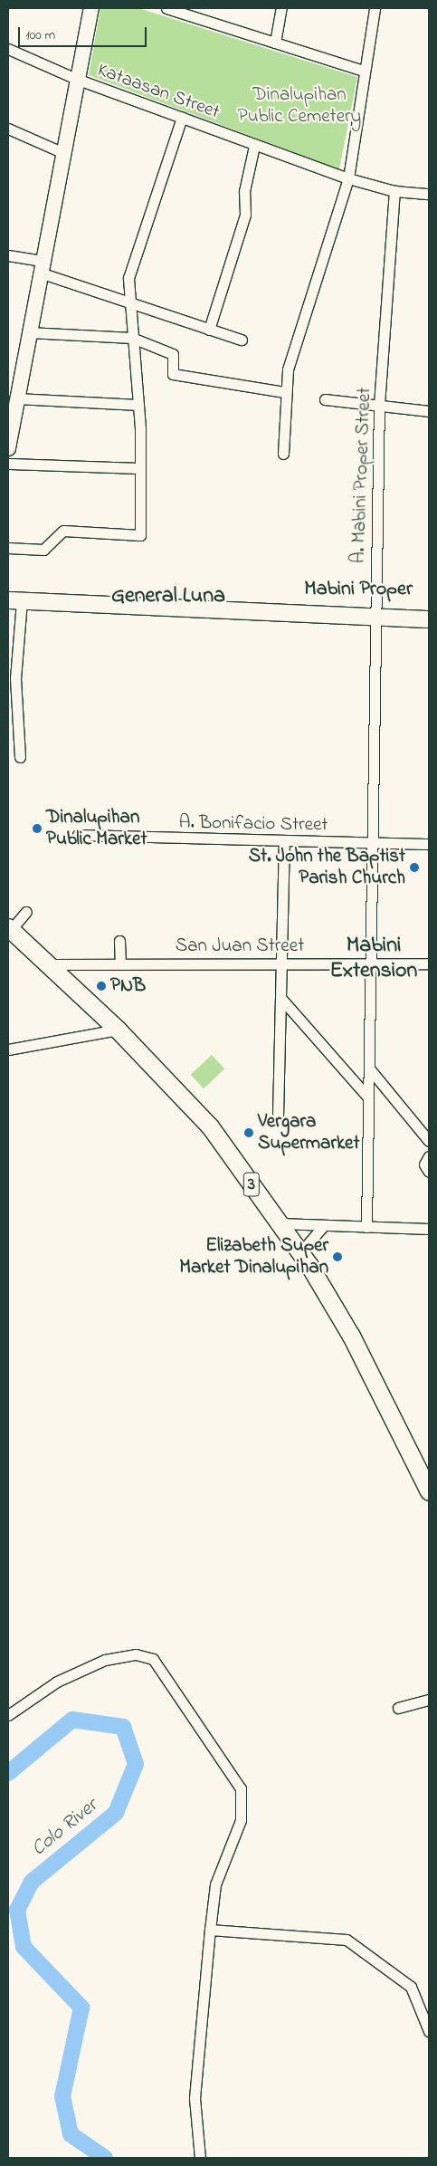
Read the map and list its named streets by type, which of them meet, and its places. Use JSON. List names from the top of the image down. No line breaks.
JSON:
{"streets":{"highway":["3"],"street":["Kataasan Street","A. Mabini Proper Street","A. Bonifacio Street","San Juan Street"]},"crossings":[["Kataasan Street","A. Mabini Proper Street"],["A. Mabini Proper Street","A. Bonifacio Street"],["A. Mabini Proper Street","San Juan Street"],["San Juan Street","3"]],"districts":["Mabini Proper","General Luna","Mabini Extension"],"water":["Colo River"],"parks":["Dinalupihan Public Cemetery"],"places":["Dinalupihan Public Market","St. John the Baptist Parish Church","PNB","Vergara Supermarket","Elizabeth Super Market Dinalupihan"],"scale_bar":"100 m"}
